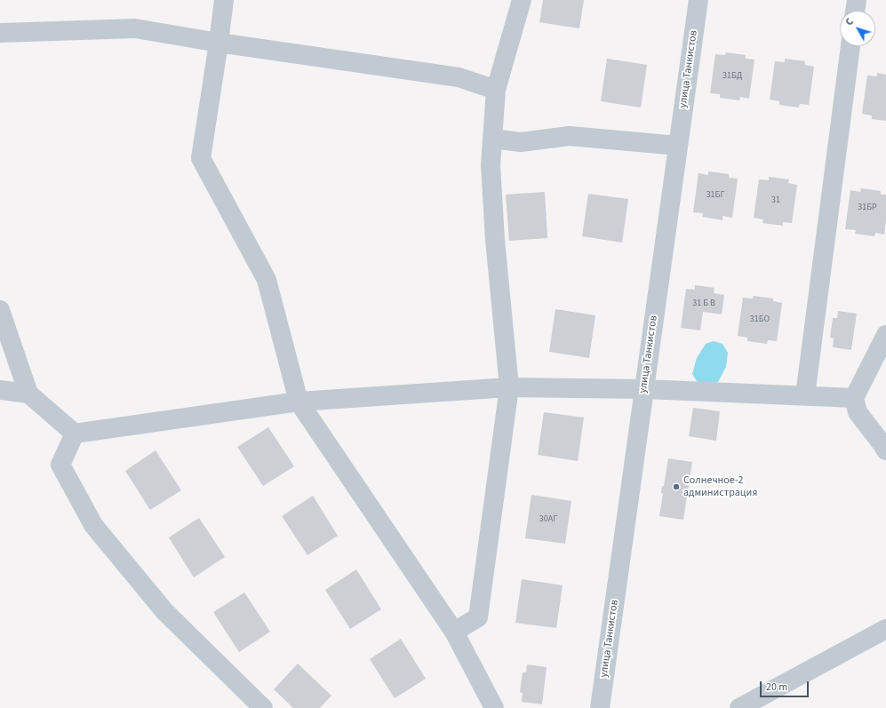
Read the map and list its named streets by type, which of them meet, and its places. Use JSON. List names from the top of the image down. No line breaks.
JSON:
{"streets":{"street":["улица Танкистов"]},"places":["Солнечное-2 администрация"],"house_numbers":["31БД","31БГ","31","31БР","31 Б В","31БО","30АГ"],"scale_bar":"20 m","north":"top left"}
